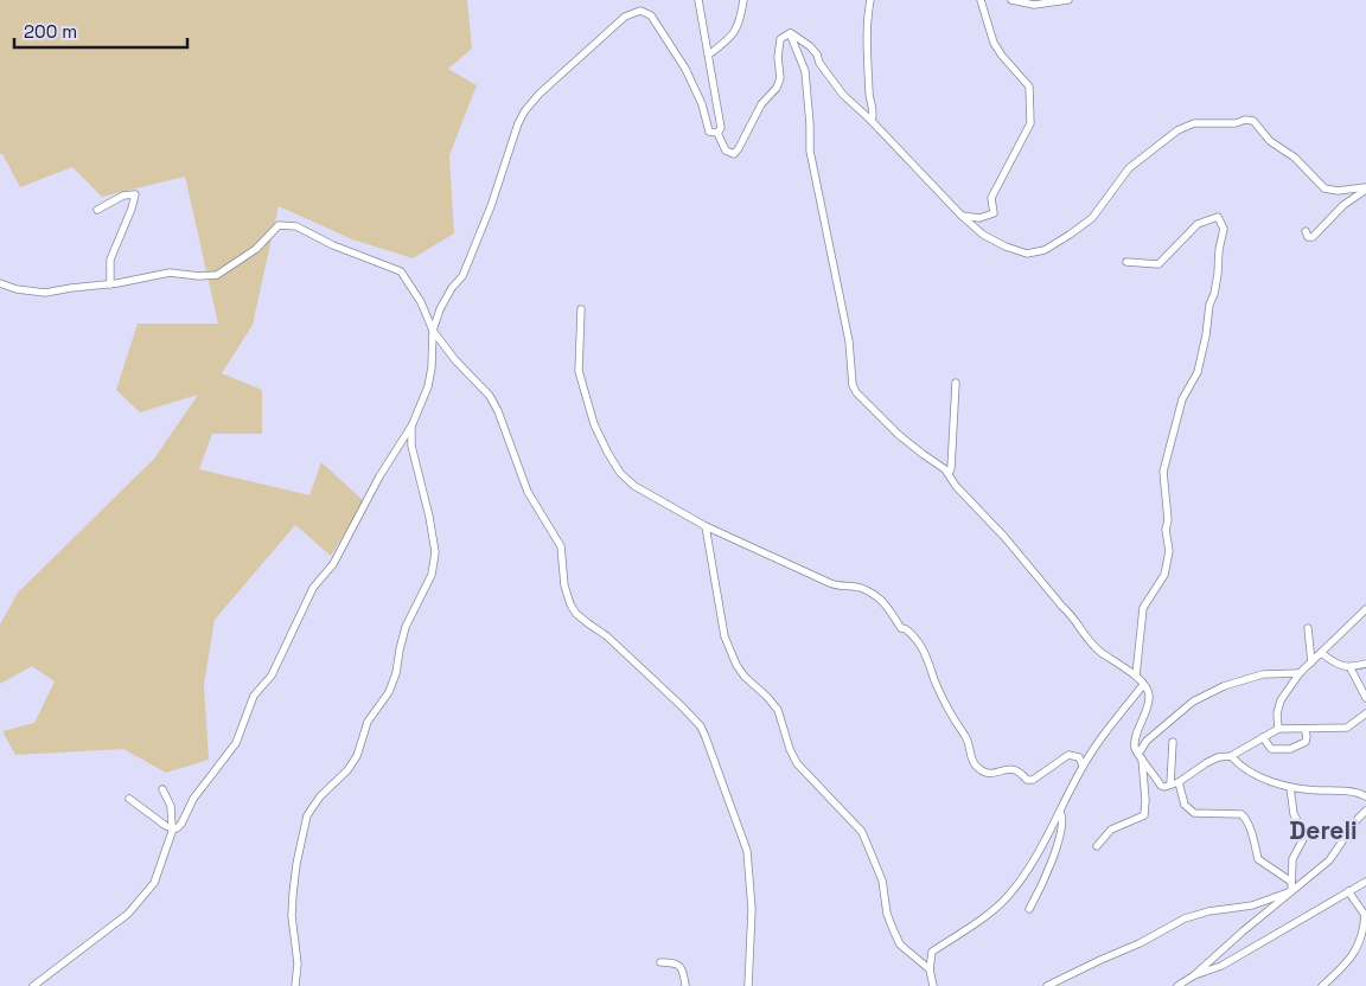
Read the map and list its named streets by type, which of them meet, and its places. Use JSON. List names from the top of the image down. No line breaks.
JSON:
{"districts":["Dereli"],"scale_bar":"200 m"}
